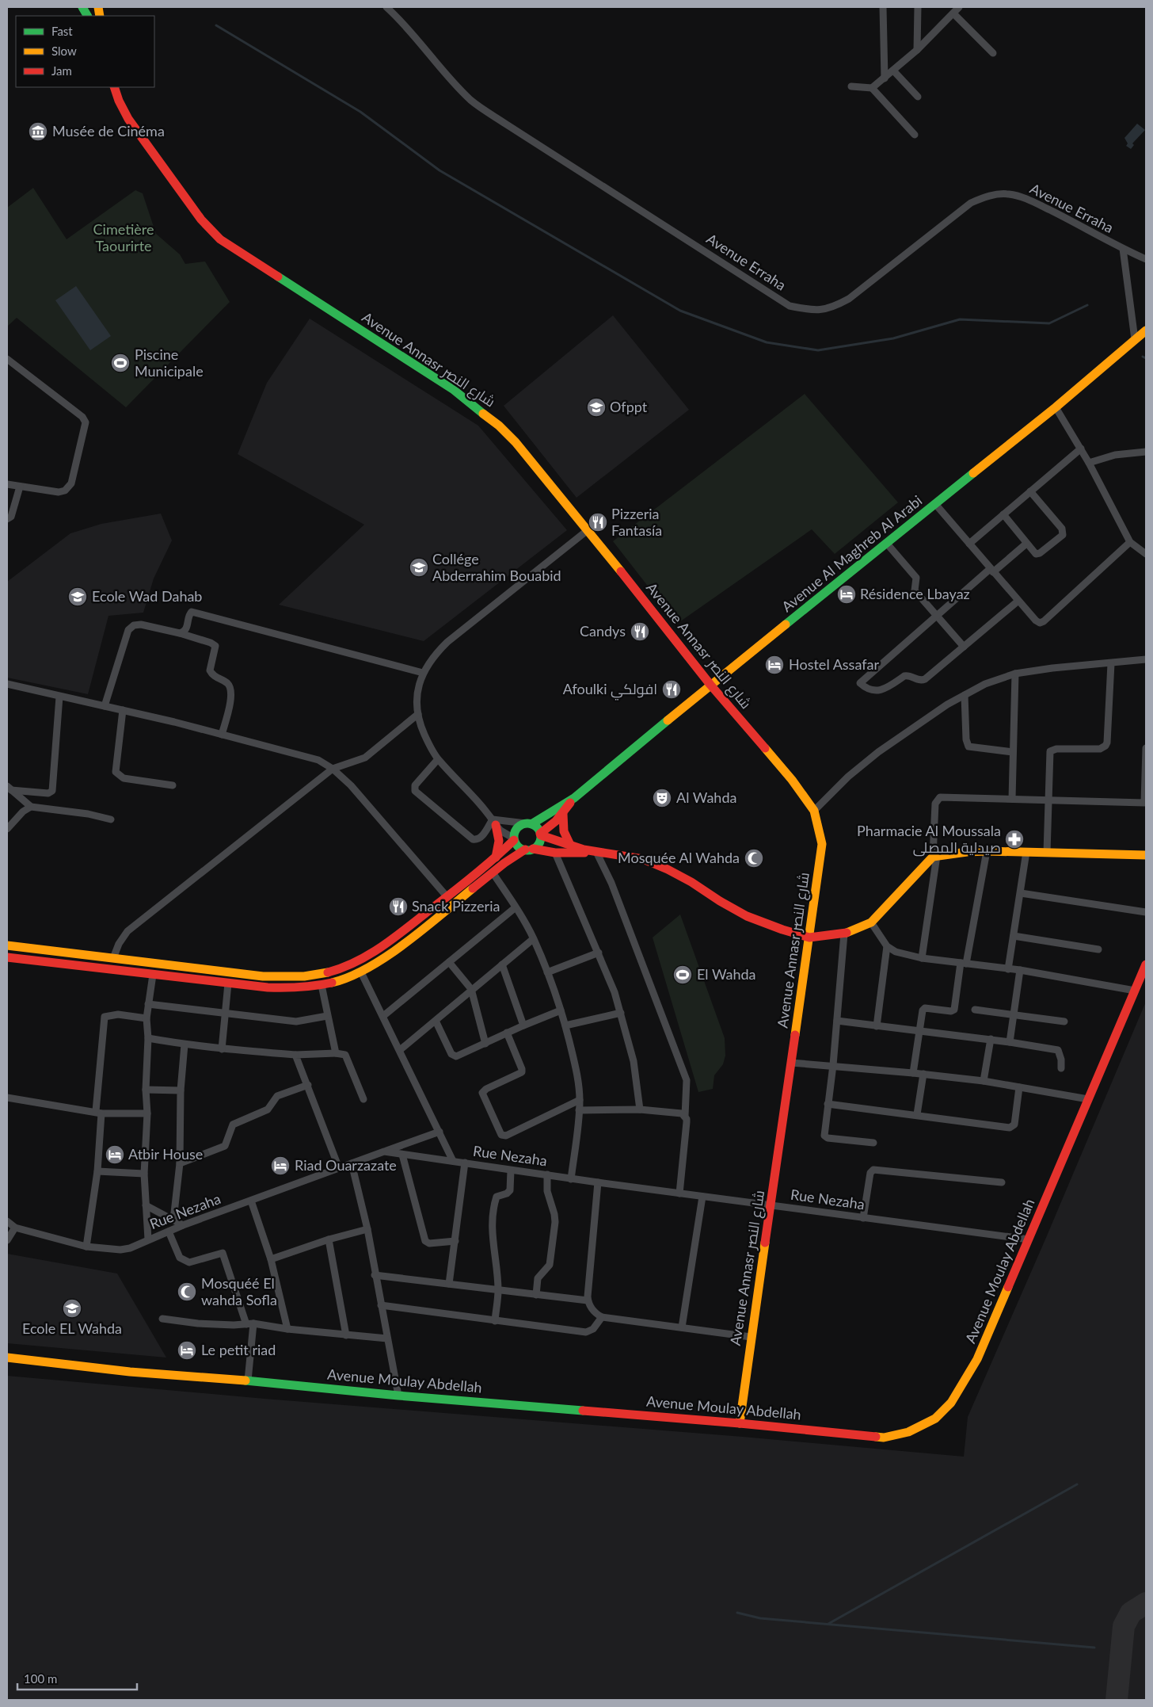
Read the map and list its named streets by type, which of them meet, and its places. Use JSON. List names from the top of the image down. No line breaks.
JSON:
{"streets":{"main road":["Avenue Annasr شارع النصر","Avenue Al Maghreb Al Arabi","Avenue Moulay Abdellah"],"street":["Avenue Erraha","Rue Nezaha"]},"crossings":[["Avenue Erraha","Avenue Al Maghreb Al Arabi"],["Avenue Annasr شارع النصر","Avenue Al Maghreb Al Arabi"],["Avenue Annasr شارع النصر","Rue Nezaha"],["Avenue Annasr شارع النصر","Avenue Moulay Abdellah"],["Rue Nezaha","Avenue Moulay Abdellah"]],"parks":["Cimetière Taourirte"],"places":{"museum":["Musée de Cinéma"],"sports":["Piscine Municipale","El Wahda"],"school or university":["Ofppt","Collége Abderrahim Bouabid","Ecole Wad Dahab","Ecole EL Wahda"],"restaurant":["Pizzeria Fantasía","Candys","Afoulki افولكي","Snack Pizzeria"],"hotel":["Résidence Lbayaz","Hostel Assafar","Atbir House","Riad Ouarzazate","Le petit riad"],"theatre":["Al Wahda"],"pharmacy":["Pharmacie Al Moussala صيدلية المصلى"],"mosque":["Mosquée Al Wahda","Mosquéé El wahda Sofla"]},"legend":["Fast","Slow","Jam"],"scale_bar":"100 m"}
